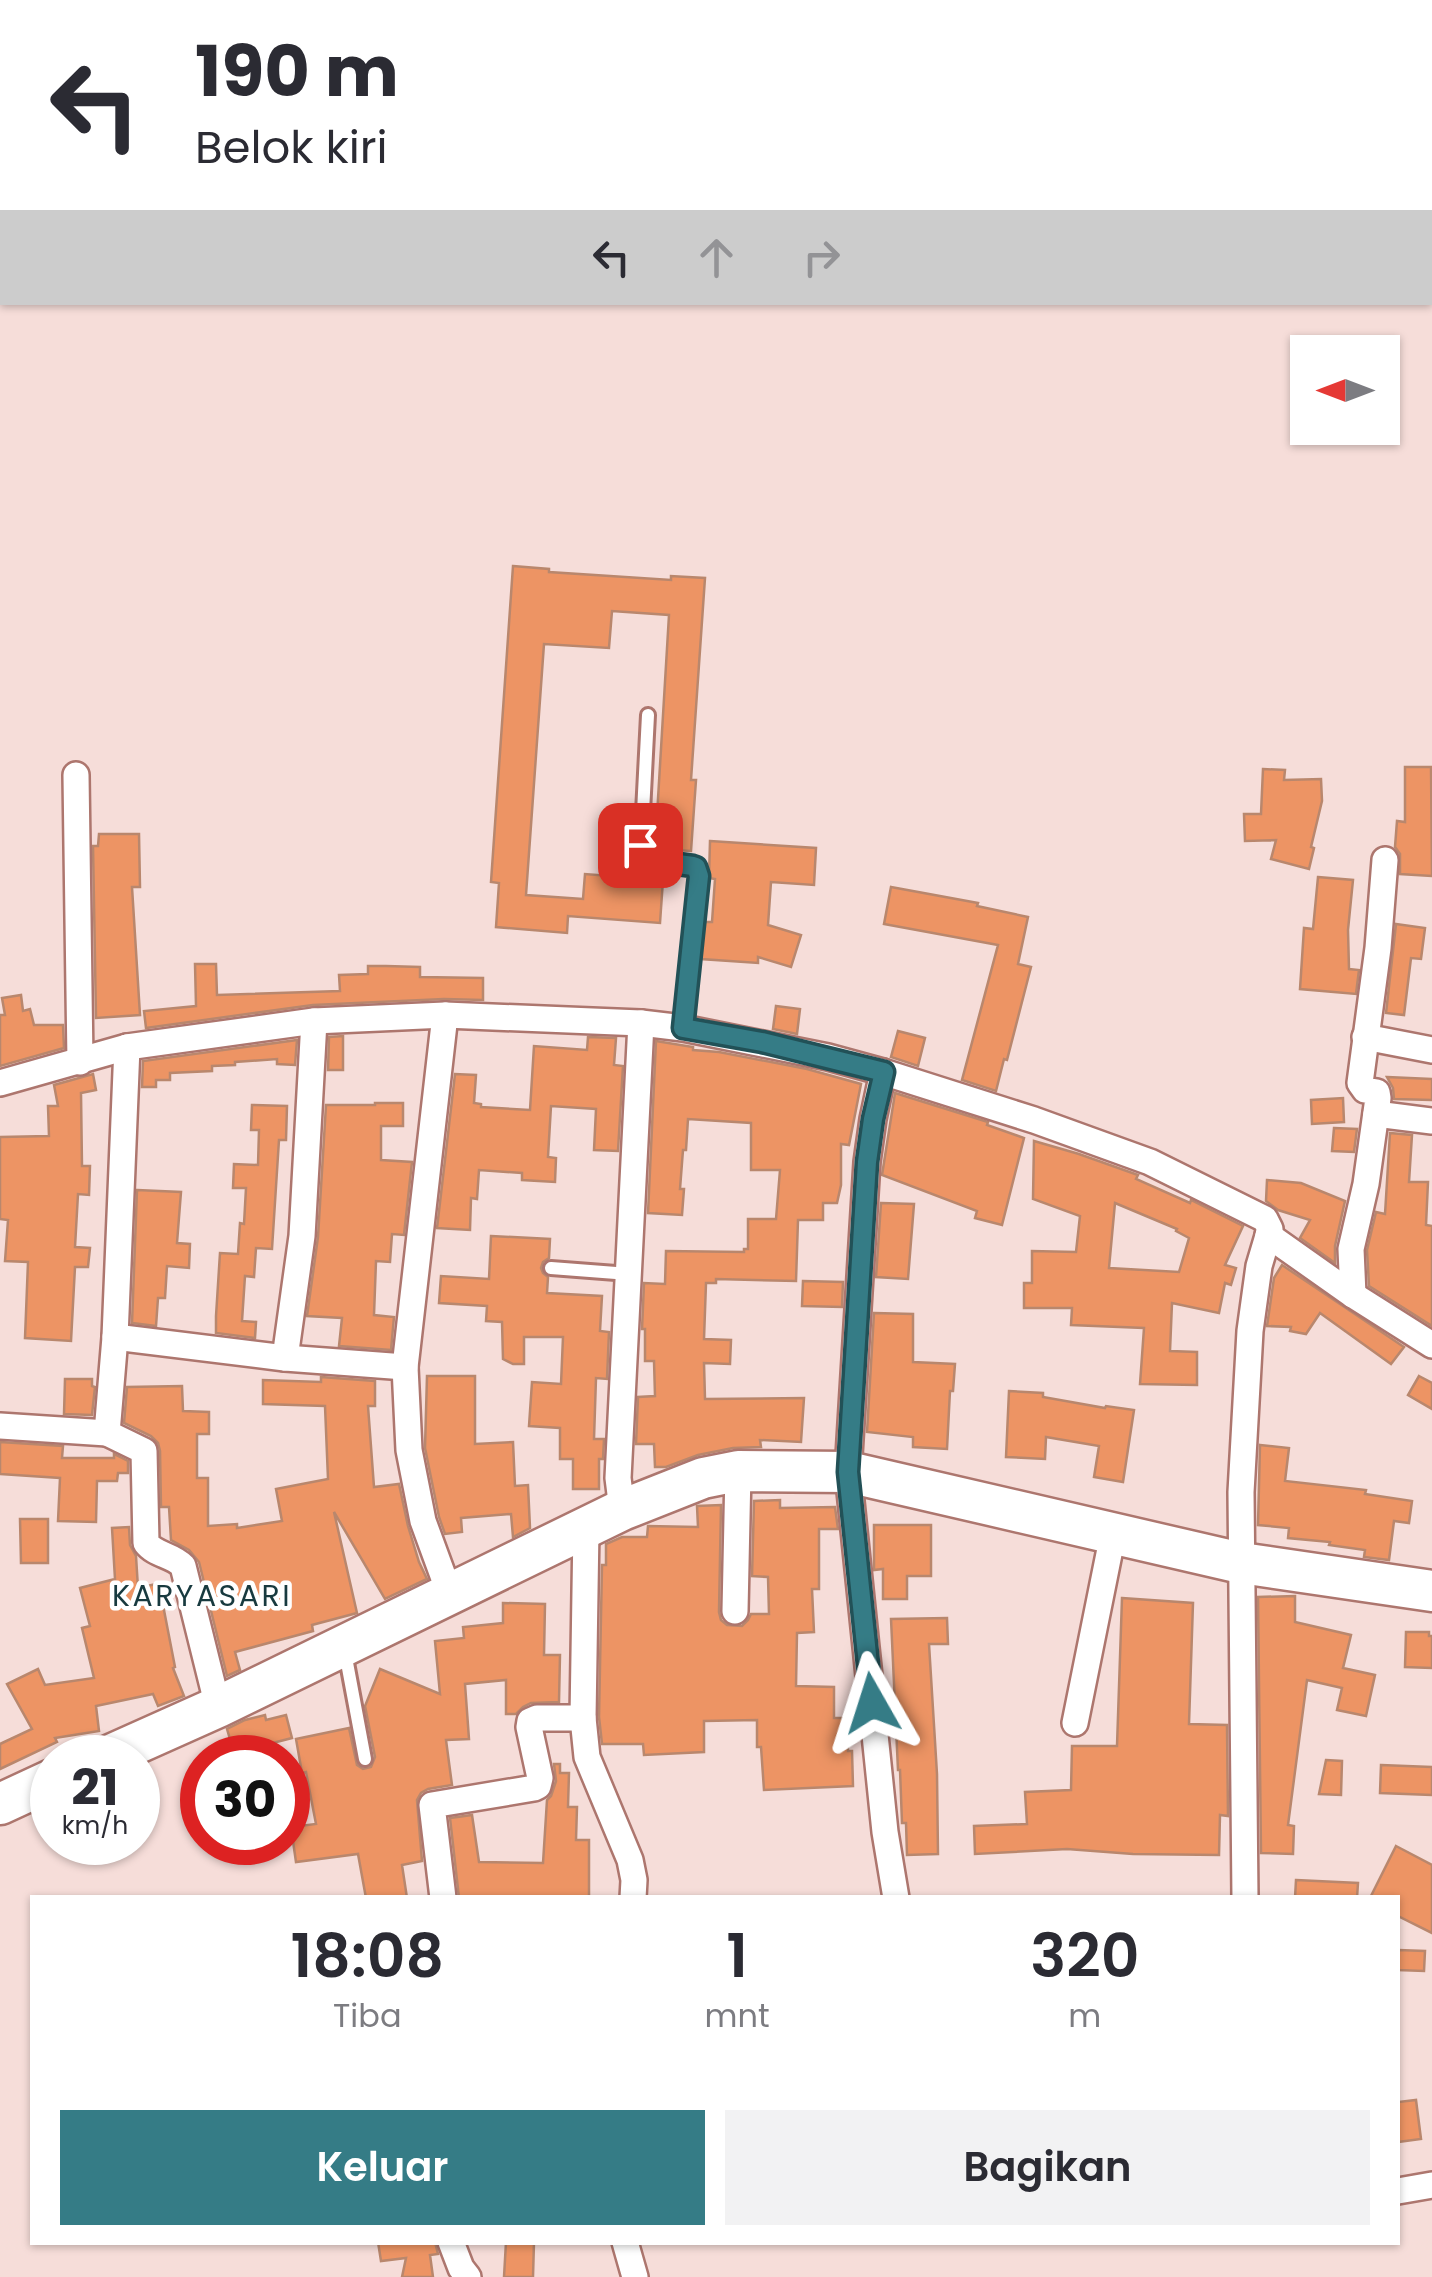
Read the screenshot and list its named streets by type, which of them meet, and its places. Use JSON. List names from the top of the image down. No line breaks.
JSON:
{"districts":["KARYASARI"],"north":"left","page":{"turn":["190 m","Belok kiri"],"speed":"21 km/h","limit":"30","eta":["18:08","Tiba","1","mnt","320","m"],"buttons":["Keluar","Bagikan"]}}
